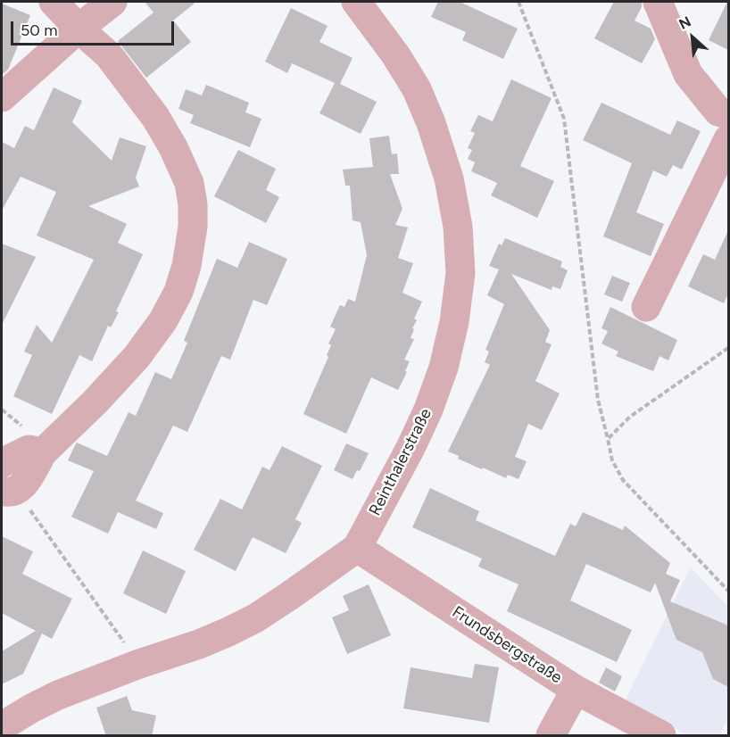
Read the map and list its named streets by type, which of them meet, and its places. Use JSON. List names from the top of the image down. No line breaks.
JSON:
{"streets":{"street":["Reinthalerstraße","Frundsbergstraße"]},"crossings":[["Reinthalerstraße","Frundsbergstraße"]],"scale_bar":"50 m","north":"top left"}
